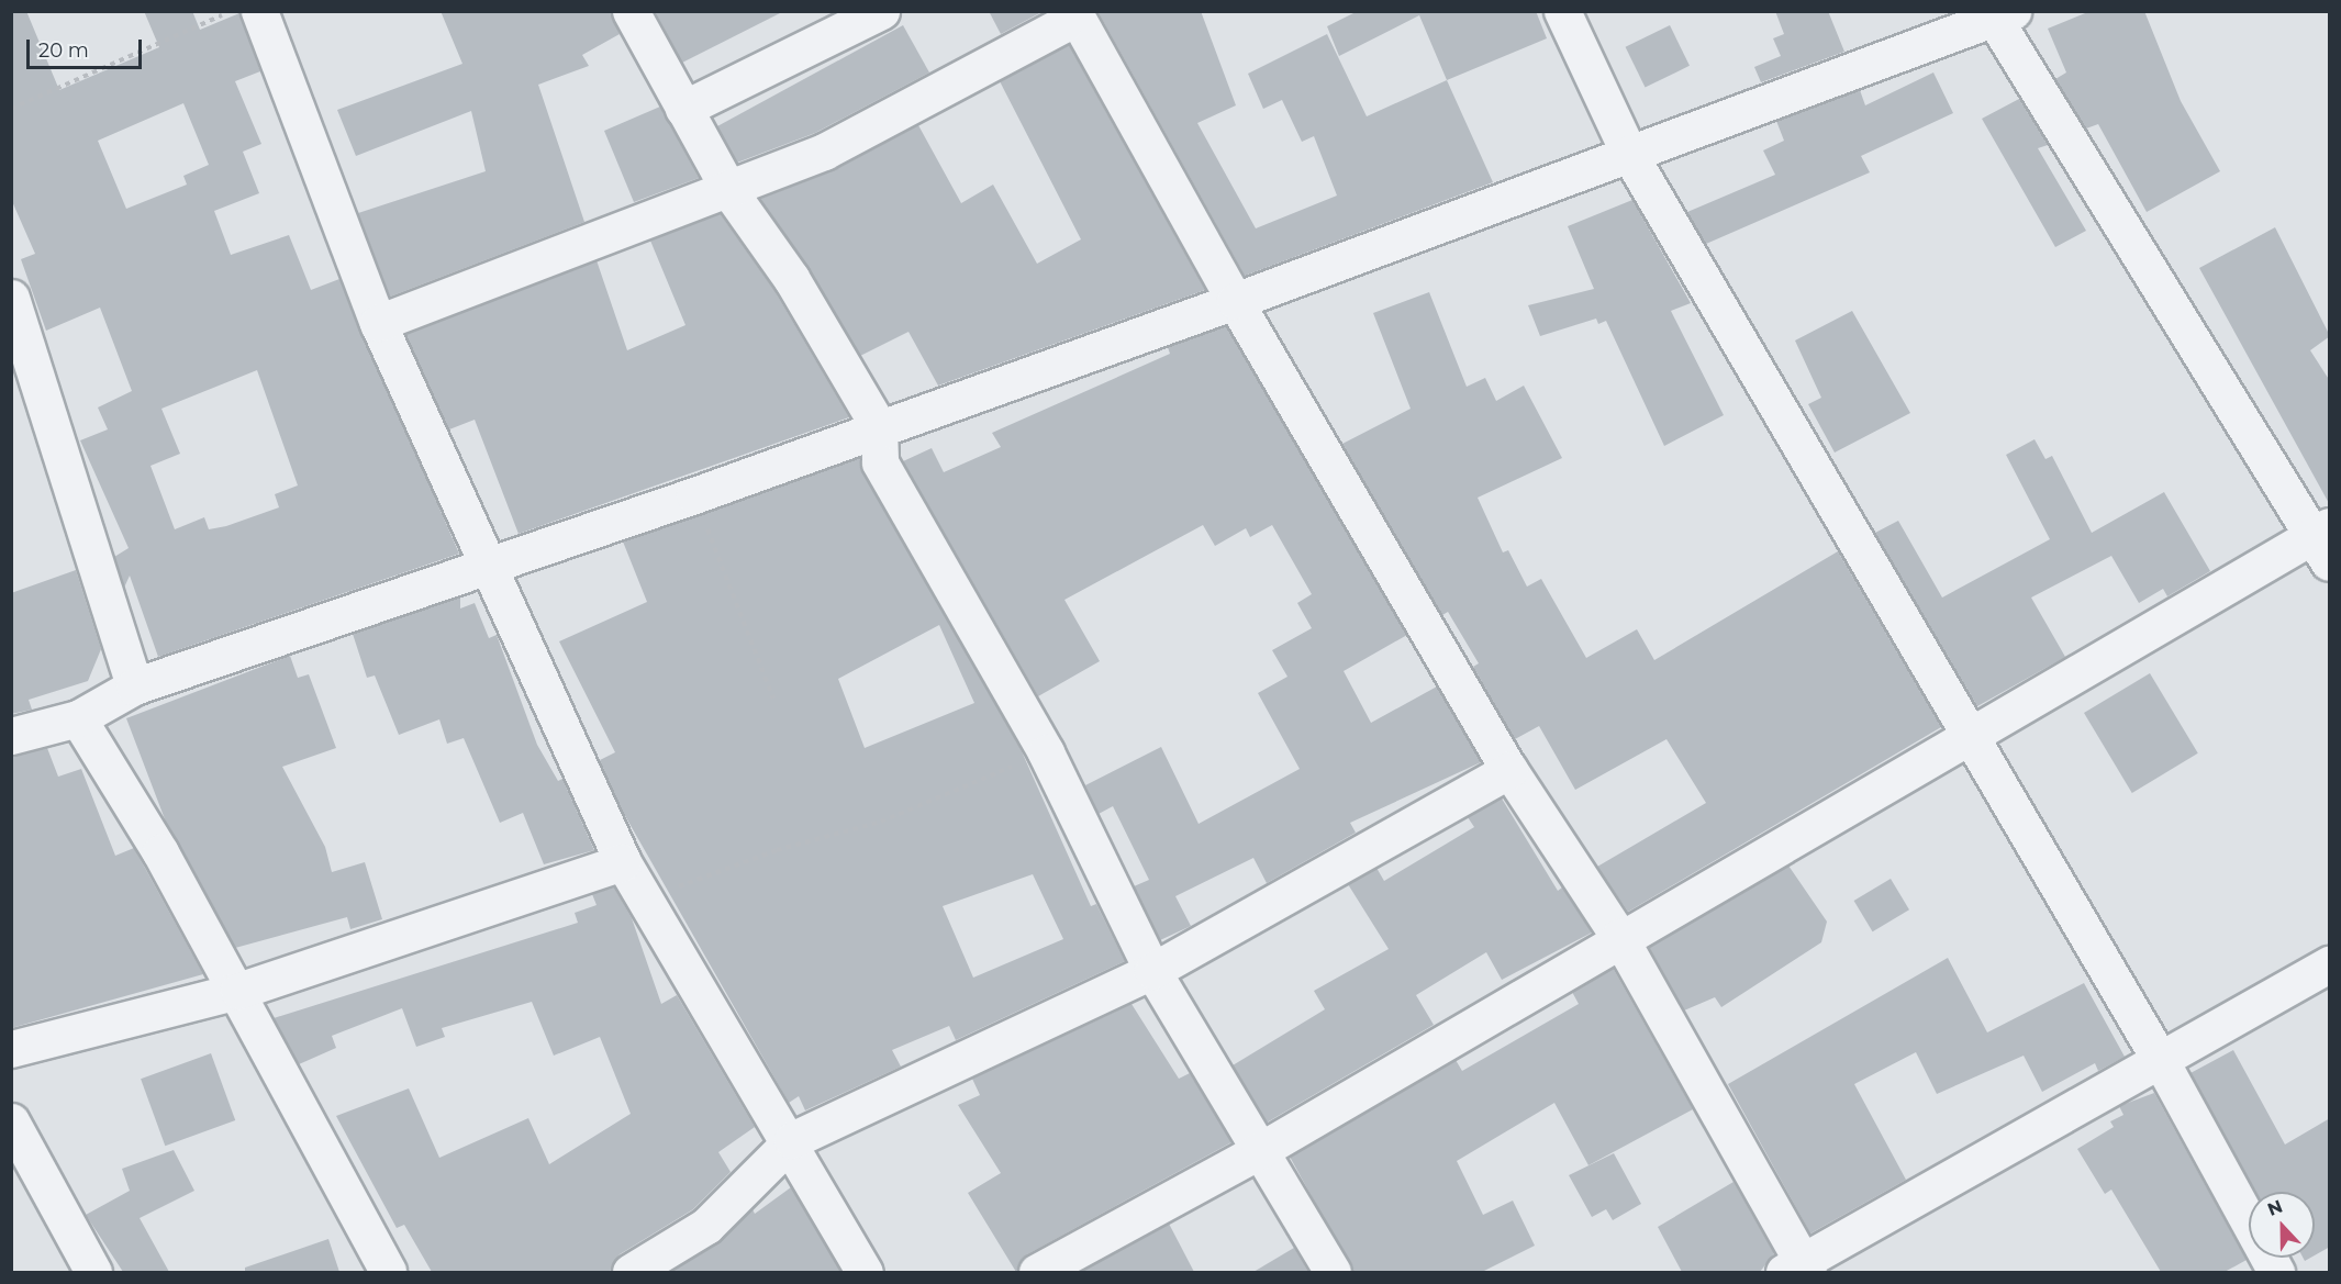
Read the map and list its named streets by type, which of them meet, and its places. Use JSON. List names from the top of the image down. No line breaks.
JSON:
{"scale_bar":"20 m","north":"top"}
